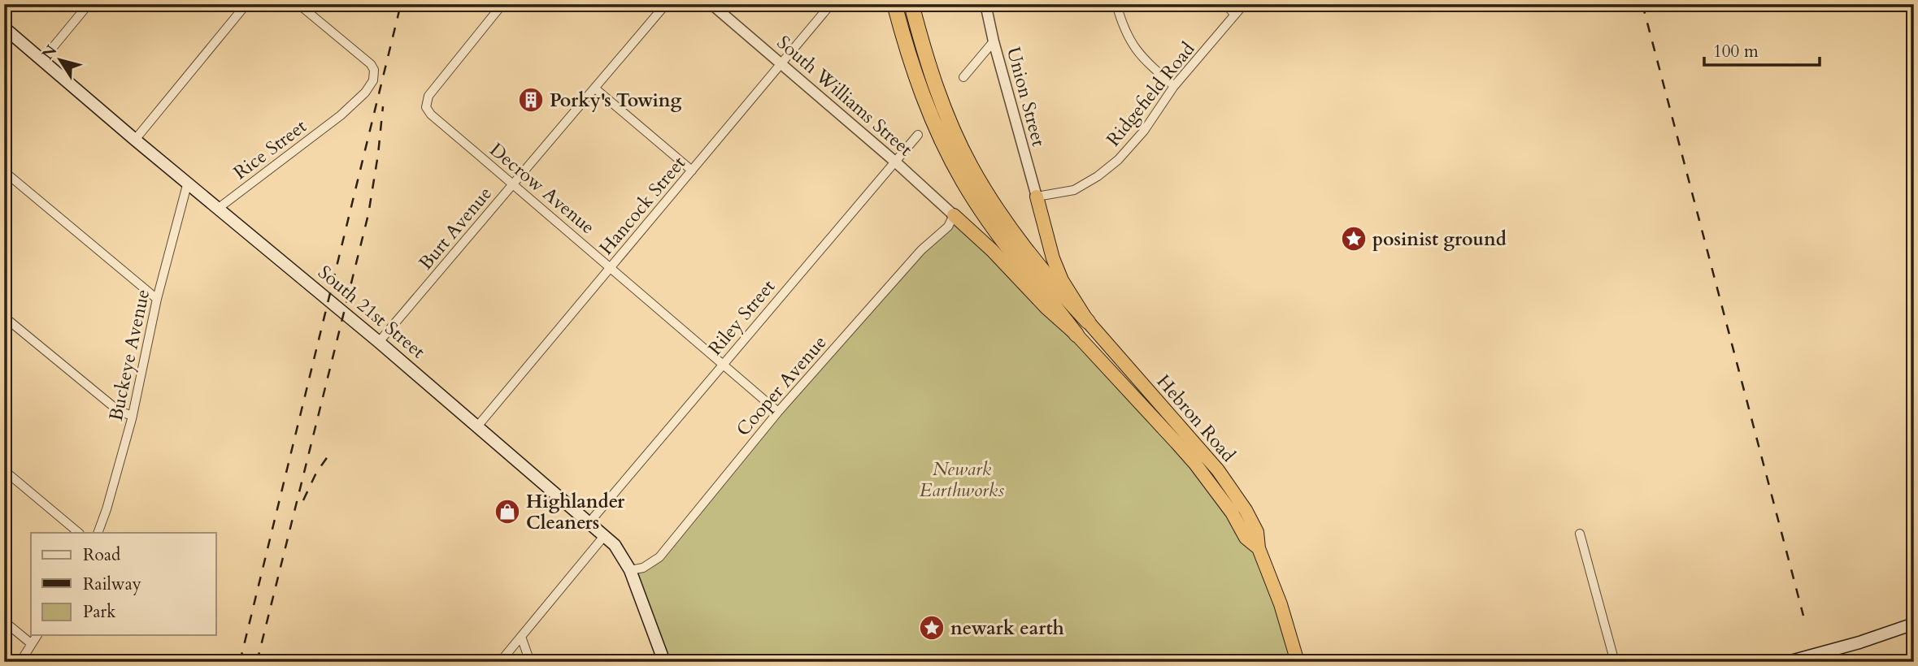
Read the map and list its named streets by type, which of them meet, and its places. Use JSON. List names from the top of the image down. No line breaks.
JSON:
{"streets":{"highway":["Hebron Road"],"main road":["South 21st Street"],"street":["Ridgefield Road","South Williams Street","Union Street","Rice Street","Decrow Avenue","Hancock Street","Burt Avenue","Riley Street","Buckeye Avenue","Cooper Avenue"]},"crossings":[["Ridgefield Road","Union Street"],["Ridgefield Road","Hebron Road"],["South Williams Street","Hancock Street"],["South Williams Street","Riley Street"],["South Williams Street","Cooper Avenue"],["South Williams Street","Hebron Road"],["Union Street","Hebron Road"],["Rice Street","South 21st Street"],["Decrow Avenue","Hancock Street"],["Decrow Avenue","Burt Avenue"],["Decrow Avenue","Riley Street"],["Decrow Avenue","Cooper Avenue"],["Hancock Street","South 21st Street"],["Burt Avenue","South 21st Street"],["South 21st Street","Riley Street"],["South 21st Street","Buckeye Avenue"],["South 21st Street","Cooper Avenue"],["Cooper Avenue","Hebron Road"]],"parks":["Newark Earthworks"],"places":{"building":["Porky's Towing"],"place":["posinist ground","newark earth"],"shop":["Highlander Cleaners"]},"legend":["Road","Railway","Park"],"scale_bar":"100 m","north":"top left"}
